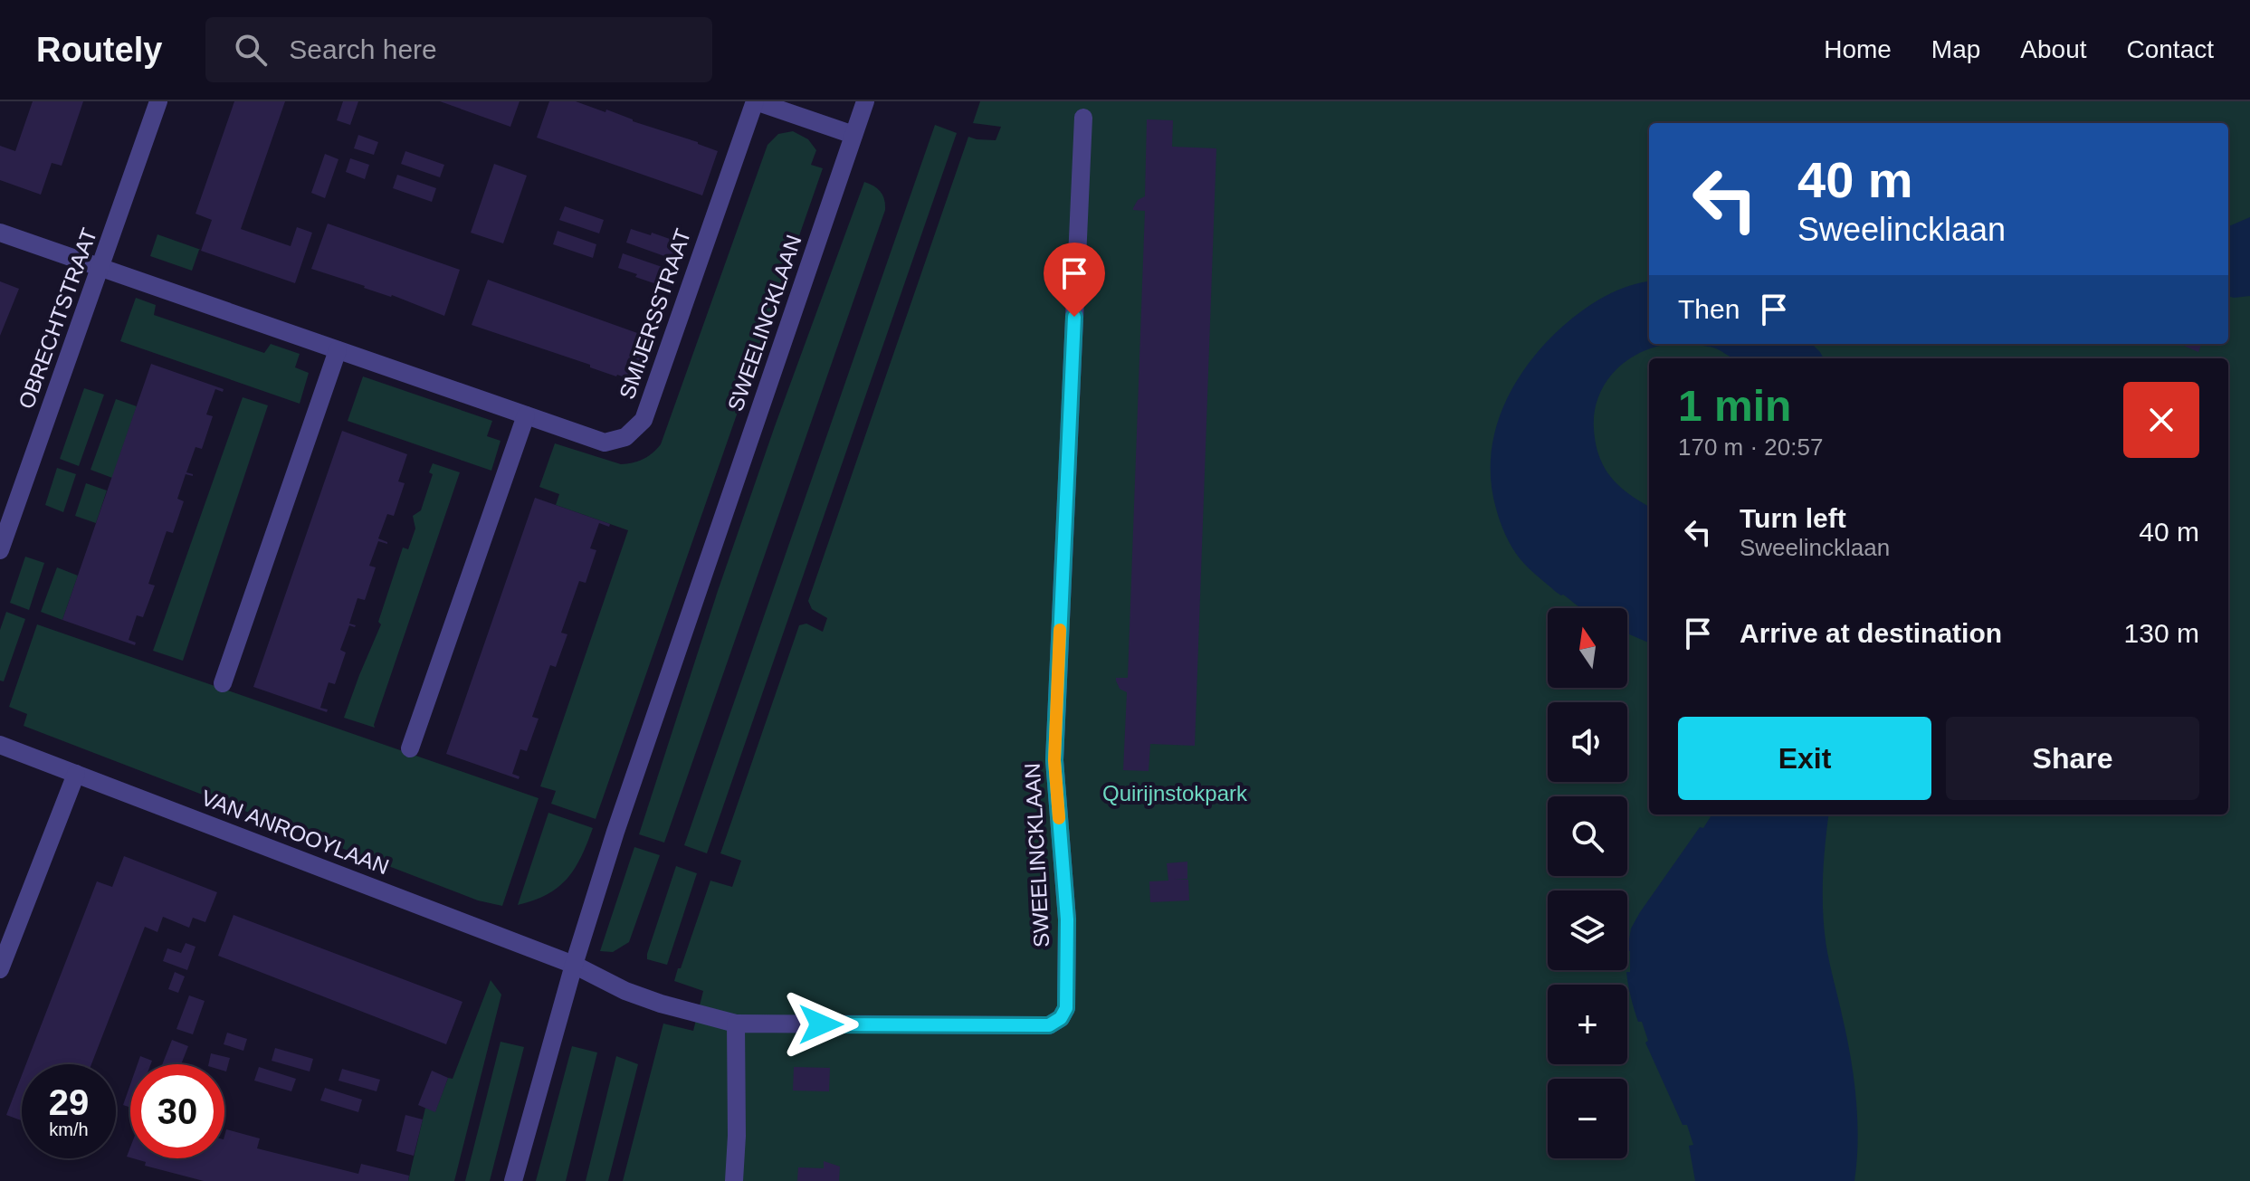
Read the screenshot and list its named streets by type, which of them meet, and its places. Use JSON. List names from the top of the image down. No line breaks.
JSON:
{"streets":{"street":["SMIJERSSTRAAT","OBRECHTSTRAAT","SWEELINCKLAAN","VAN ANROOYLAAN"]},"crossings":[["SMIJERSSTRAAT","OBRECHTSTRAAT"],["SWEELINCKLAAN","VAN ANROOYLAAN"]],"parks":["Quirijnstokpark"],"north":"top","page":{"header":"Routely","search":"Search here","nav":["Home","Map","About","Contact"],"turn":["40 m","Sweelincklaan"],"then":"Then","heading":["1 min","170 m · 20:57"],"list":[{"name":"Turn left","note":"Sweelincklaan","value":"40 m"},{"name":"Arrive at destination","value":"130 m"}],"map_buttons":["+","−"],"buttons":["Exit","Share"],"speed":"29 km/h","limit":"30"}}
